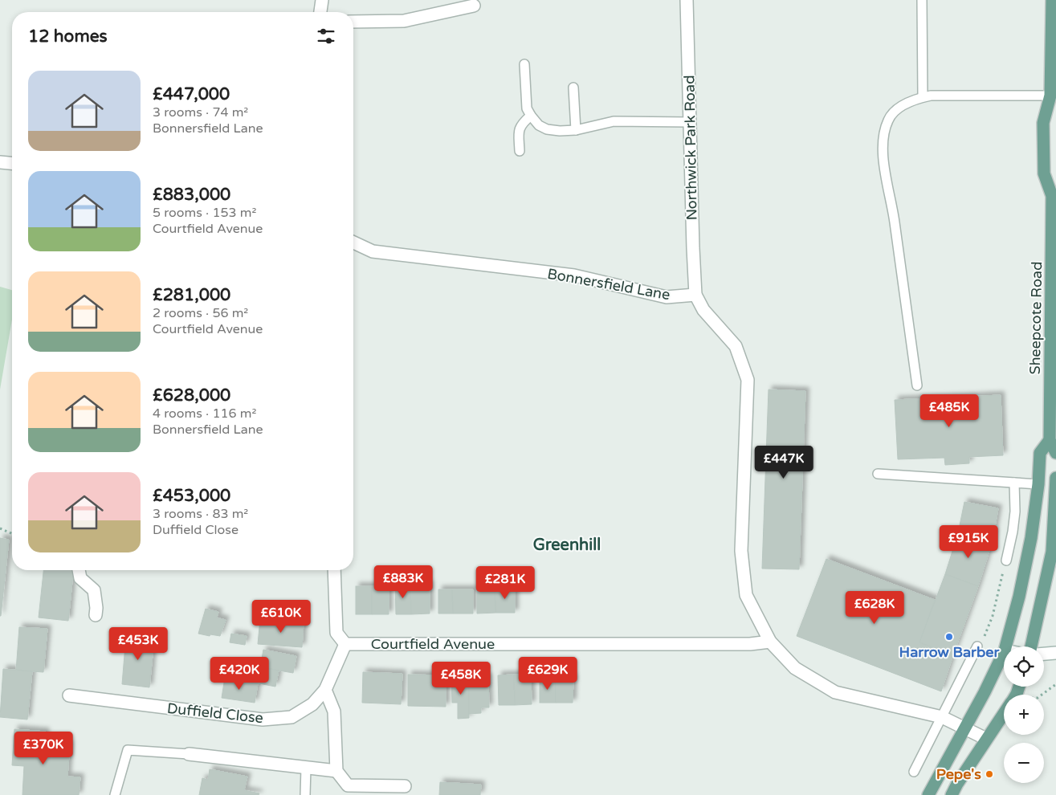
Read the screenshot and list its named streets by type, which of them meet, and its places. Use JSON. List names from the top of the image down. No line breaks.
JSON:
{"streets":{"main road":["Sheepcote Road"],"street":["Northwick Park Road","Bonnersfield Lane","Courtfield Avenue","Duffield Close"]},"crossings":[["Northwick Park Road","Bonnersfield Lane"],["Courtfield Avenue","Duffield Close"]],"districts":["Greenhill"],"places":["Harrow Barber","Pepe's"],"page":{"heading":"12 homes","list":[{"name":"£447,000","note":"3 rooms · 74 m² · Bonnersfield Lane"},{"name":"£883,000","note":"5 rooms · 153 m² · Courtfield Avenue"},{"name":"£281,000","note":"2 rooms · 56 m² · Courtfield Avenue"},{"name":"£628,000","note":"4 rooms · 116 m² · Bonnersfield Lane"},{"name":"£453,000","note":"3 rooms · 83 m² · Duffield Close"}],"price":["£485K","£447K","£915K","£883K","£281K","£628K","£610K","£453K","£420K","£629K","£458K","£370K"],"map_buttons":["+","−"]}}
